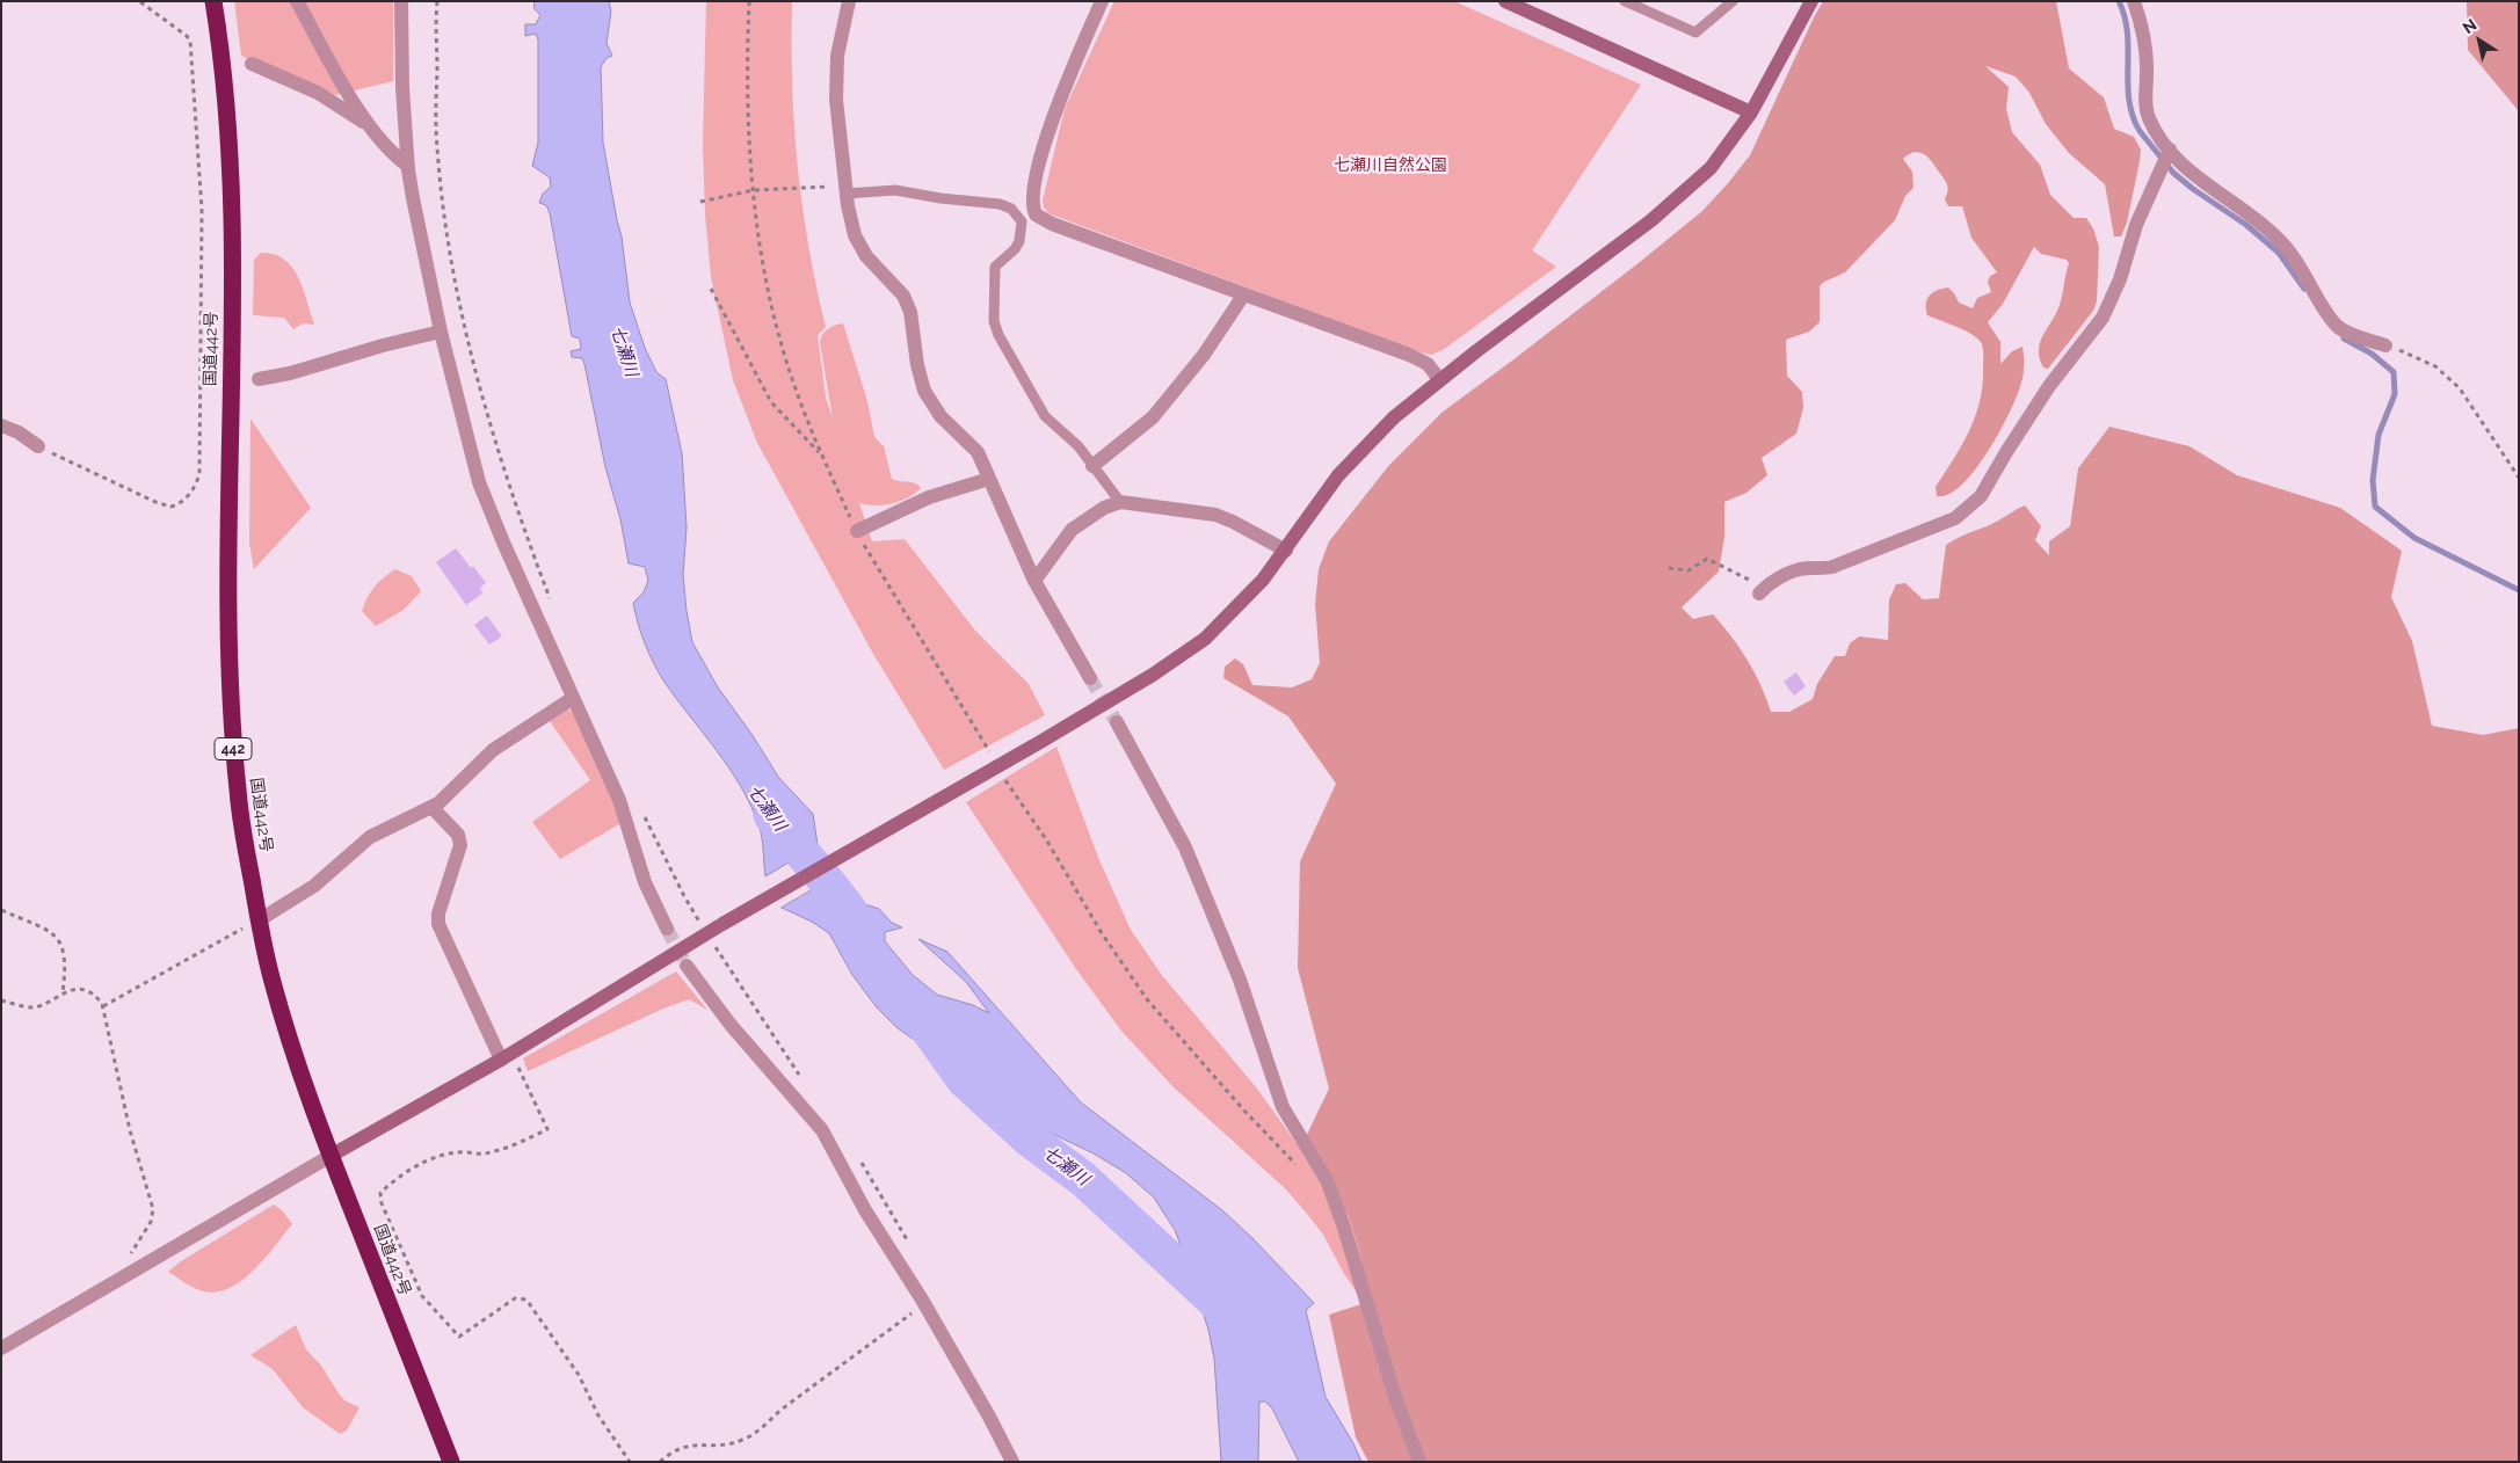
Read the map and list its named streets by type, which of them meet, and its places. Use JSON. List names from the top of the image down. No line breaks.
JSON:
{"streets":{"highway":["国道442号","442"]},"water":["七瀬川"],"parks":["七瀬川自然公園"],"north":"top left"}
